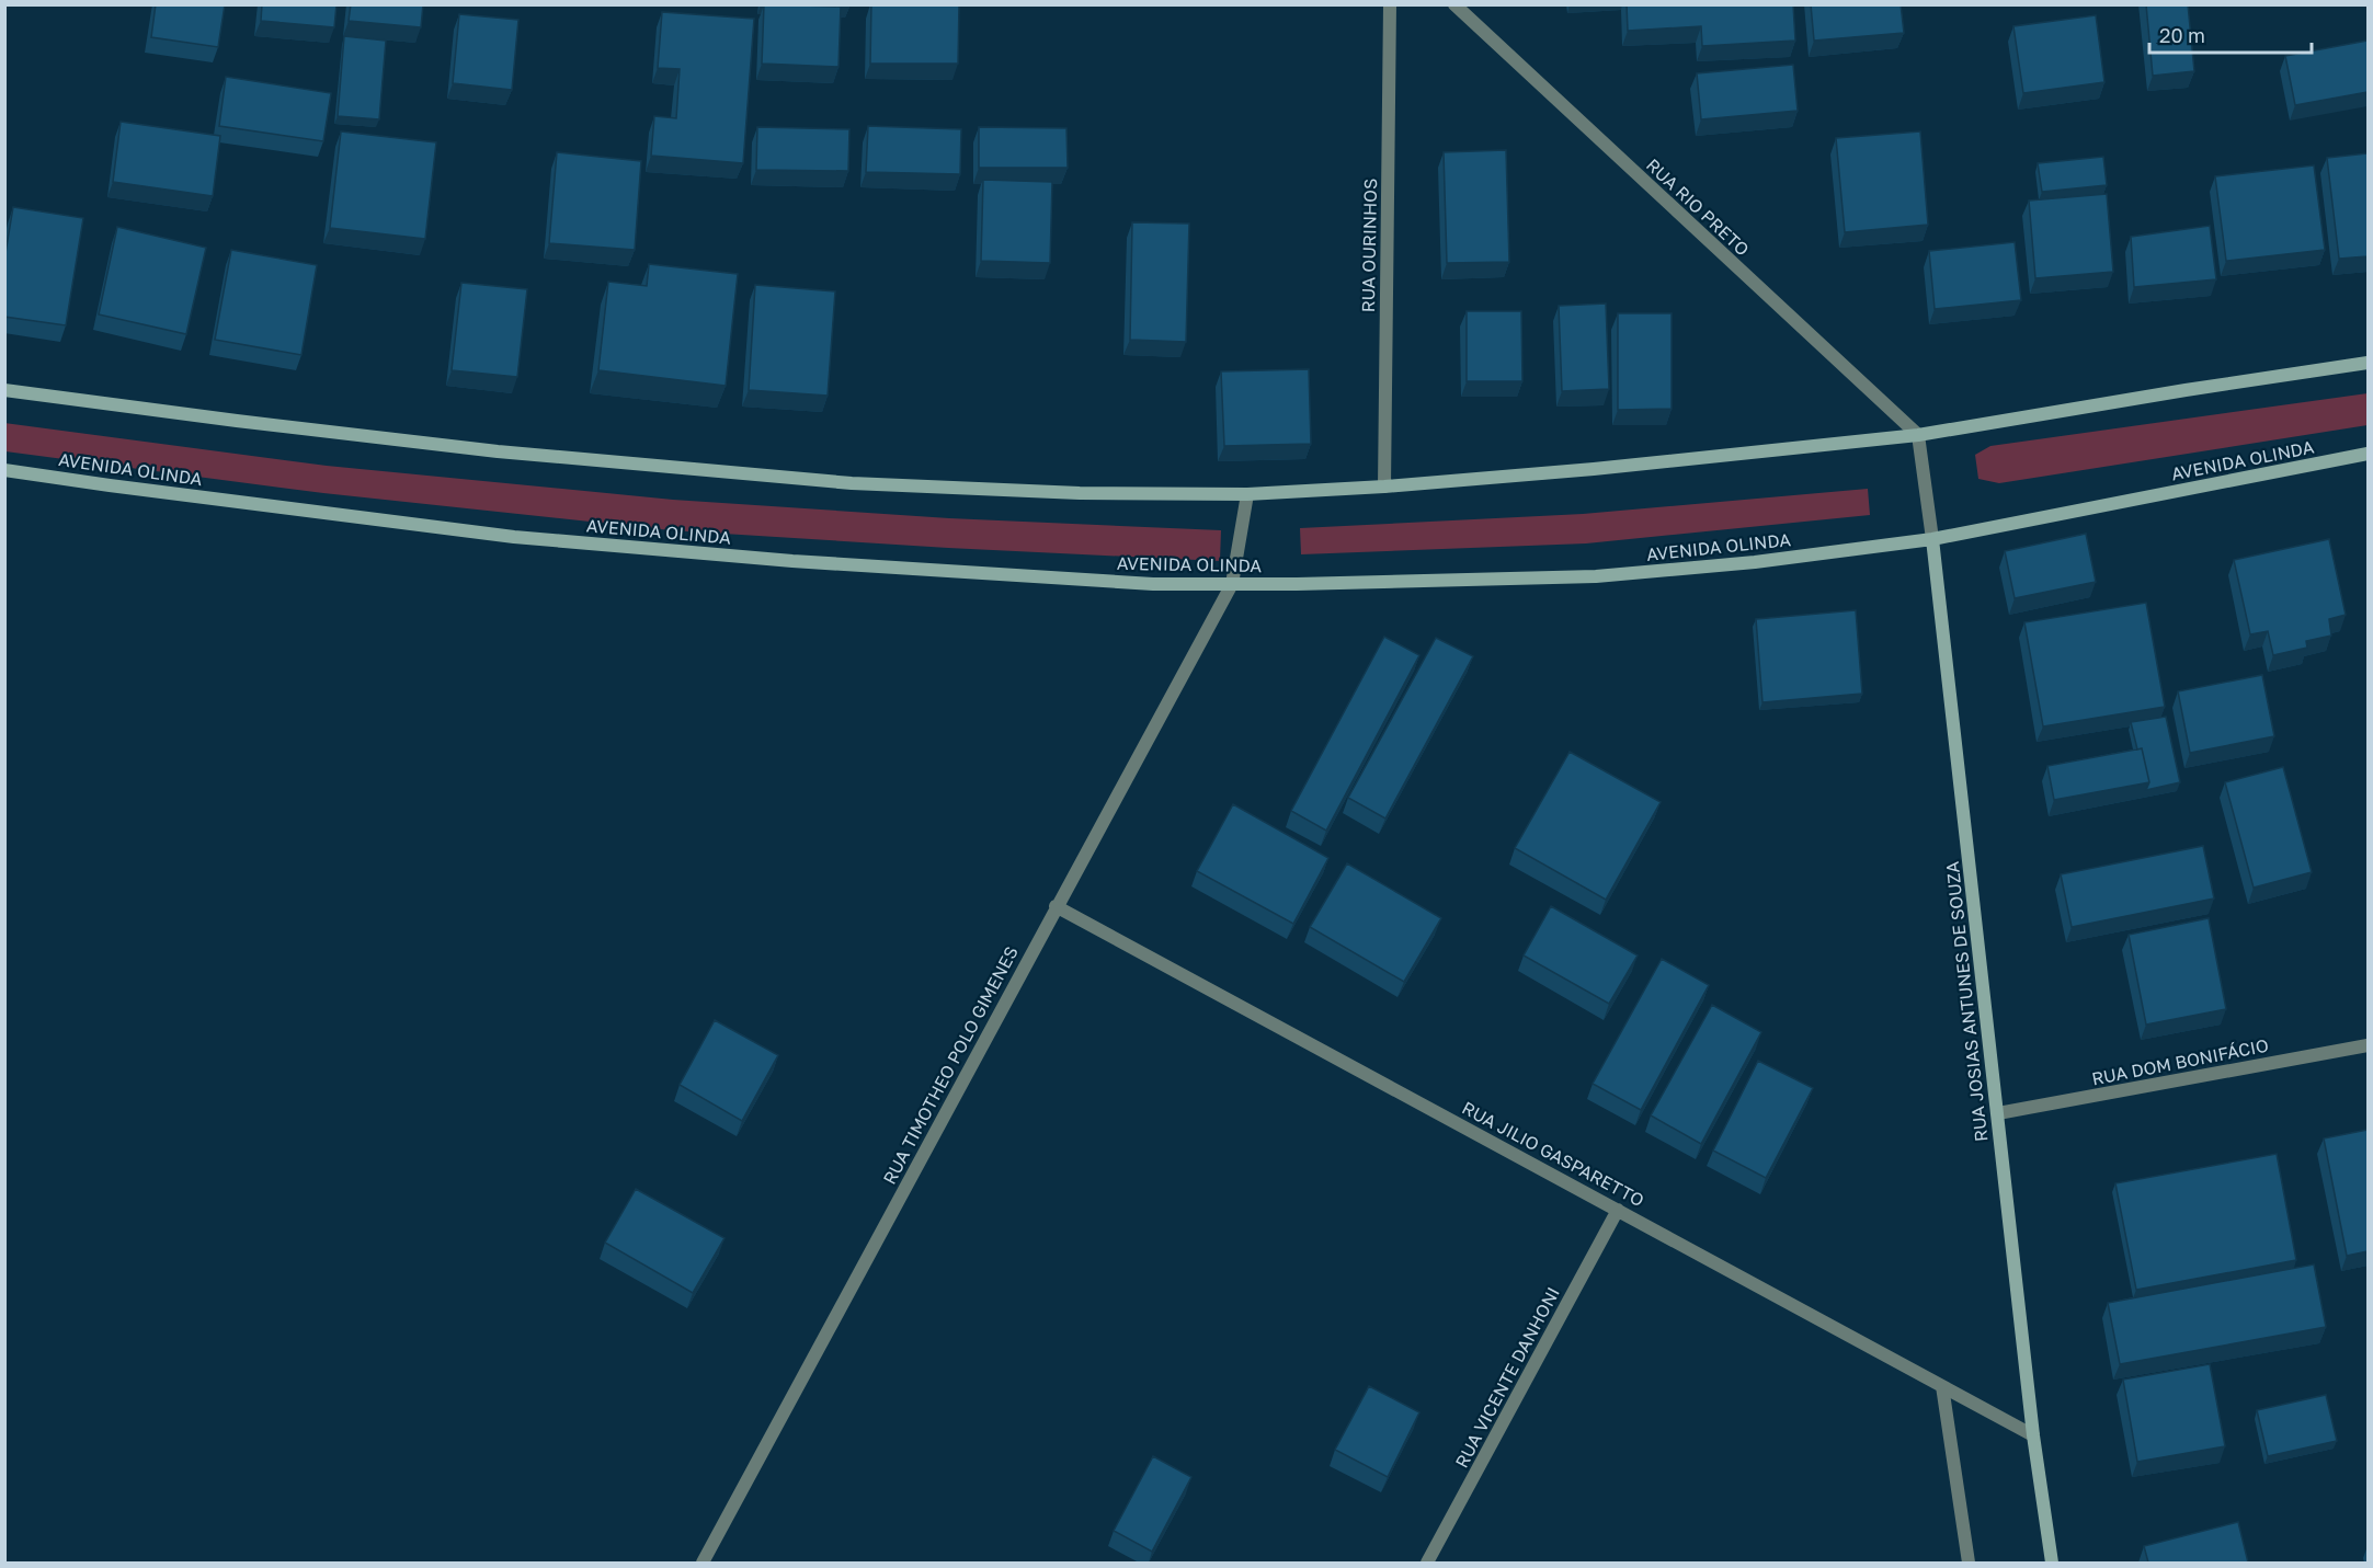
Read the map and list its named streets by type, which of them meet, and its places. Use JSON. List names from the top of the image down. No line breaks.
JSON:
{"streets":{"street":["RUA RIO PRETO","RUA OURINHOS","AVENIDA OLINDA","RUA JOSIAS ANTUNES DE SOUZA","RUA DOM BONIFÁCIO","RUA TIMOTHEO POLO GIMENES","RUA JILIO GASPARETTO","RUA VICENTE DANHONI"]},"crossings":[["RUA RIO PRETO","RUA JOSIAS ANTUNES DE SOUZA"],["AVENIDA OLINDA","RUA JOSIAS ANTUNES DE SOUZA"],["AVENIDA OLINDA","RUA TIMOTHEO POLO GIMENES"],["RUA JOSIAS ANTUNES DE SOUZA","RUA DOM BONIFÁCIO"],["RUA JOSIAS ANTUNES DE SOUZA","RUA JILIO GASPARETTO"],["RUA TIMOTHEO POLO GIMENES","RUA JILIO GASPARETTO"],["RUA JILIO GASPARETTO","RUA VICENTE DANHONI"]],"scale_bar":"20 m"}
